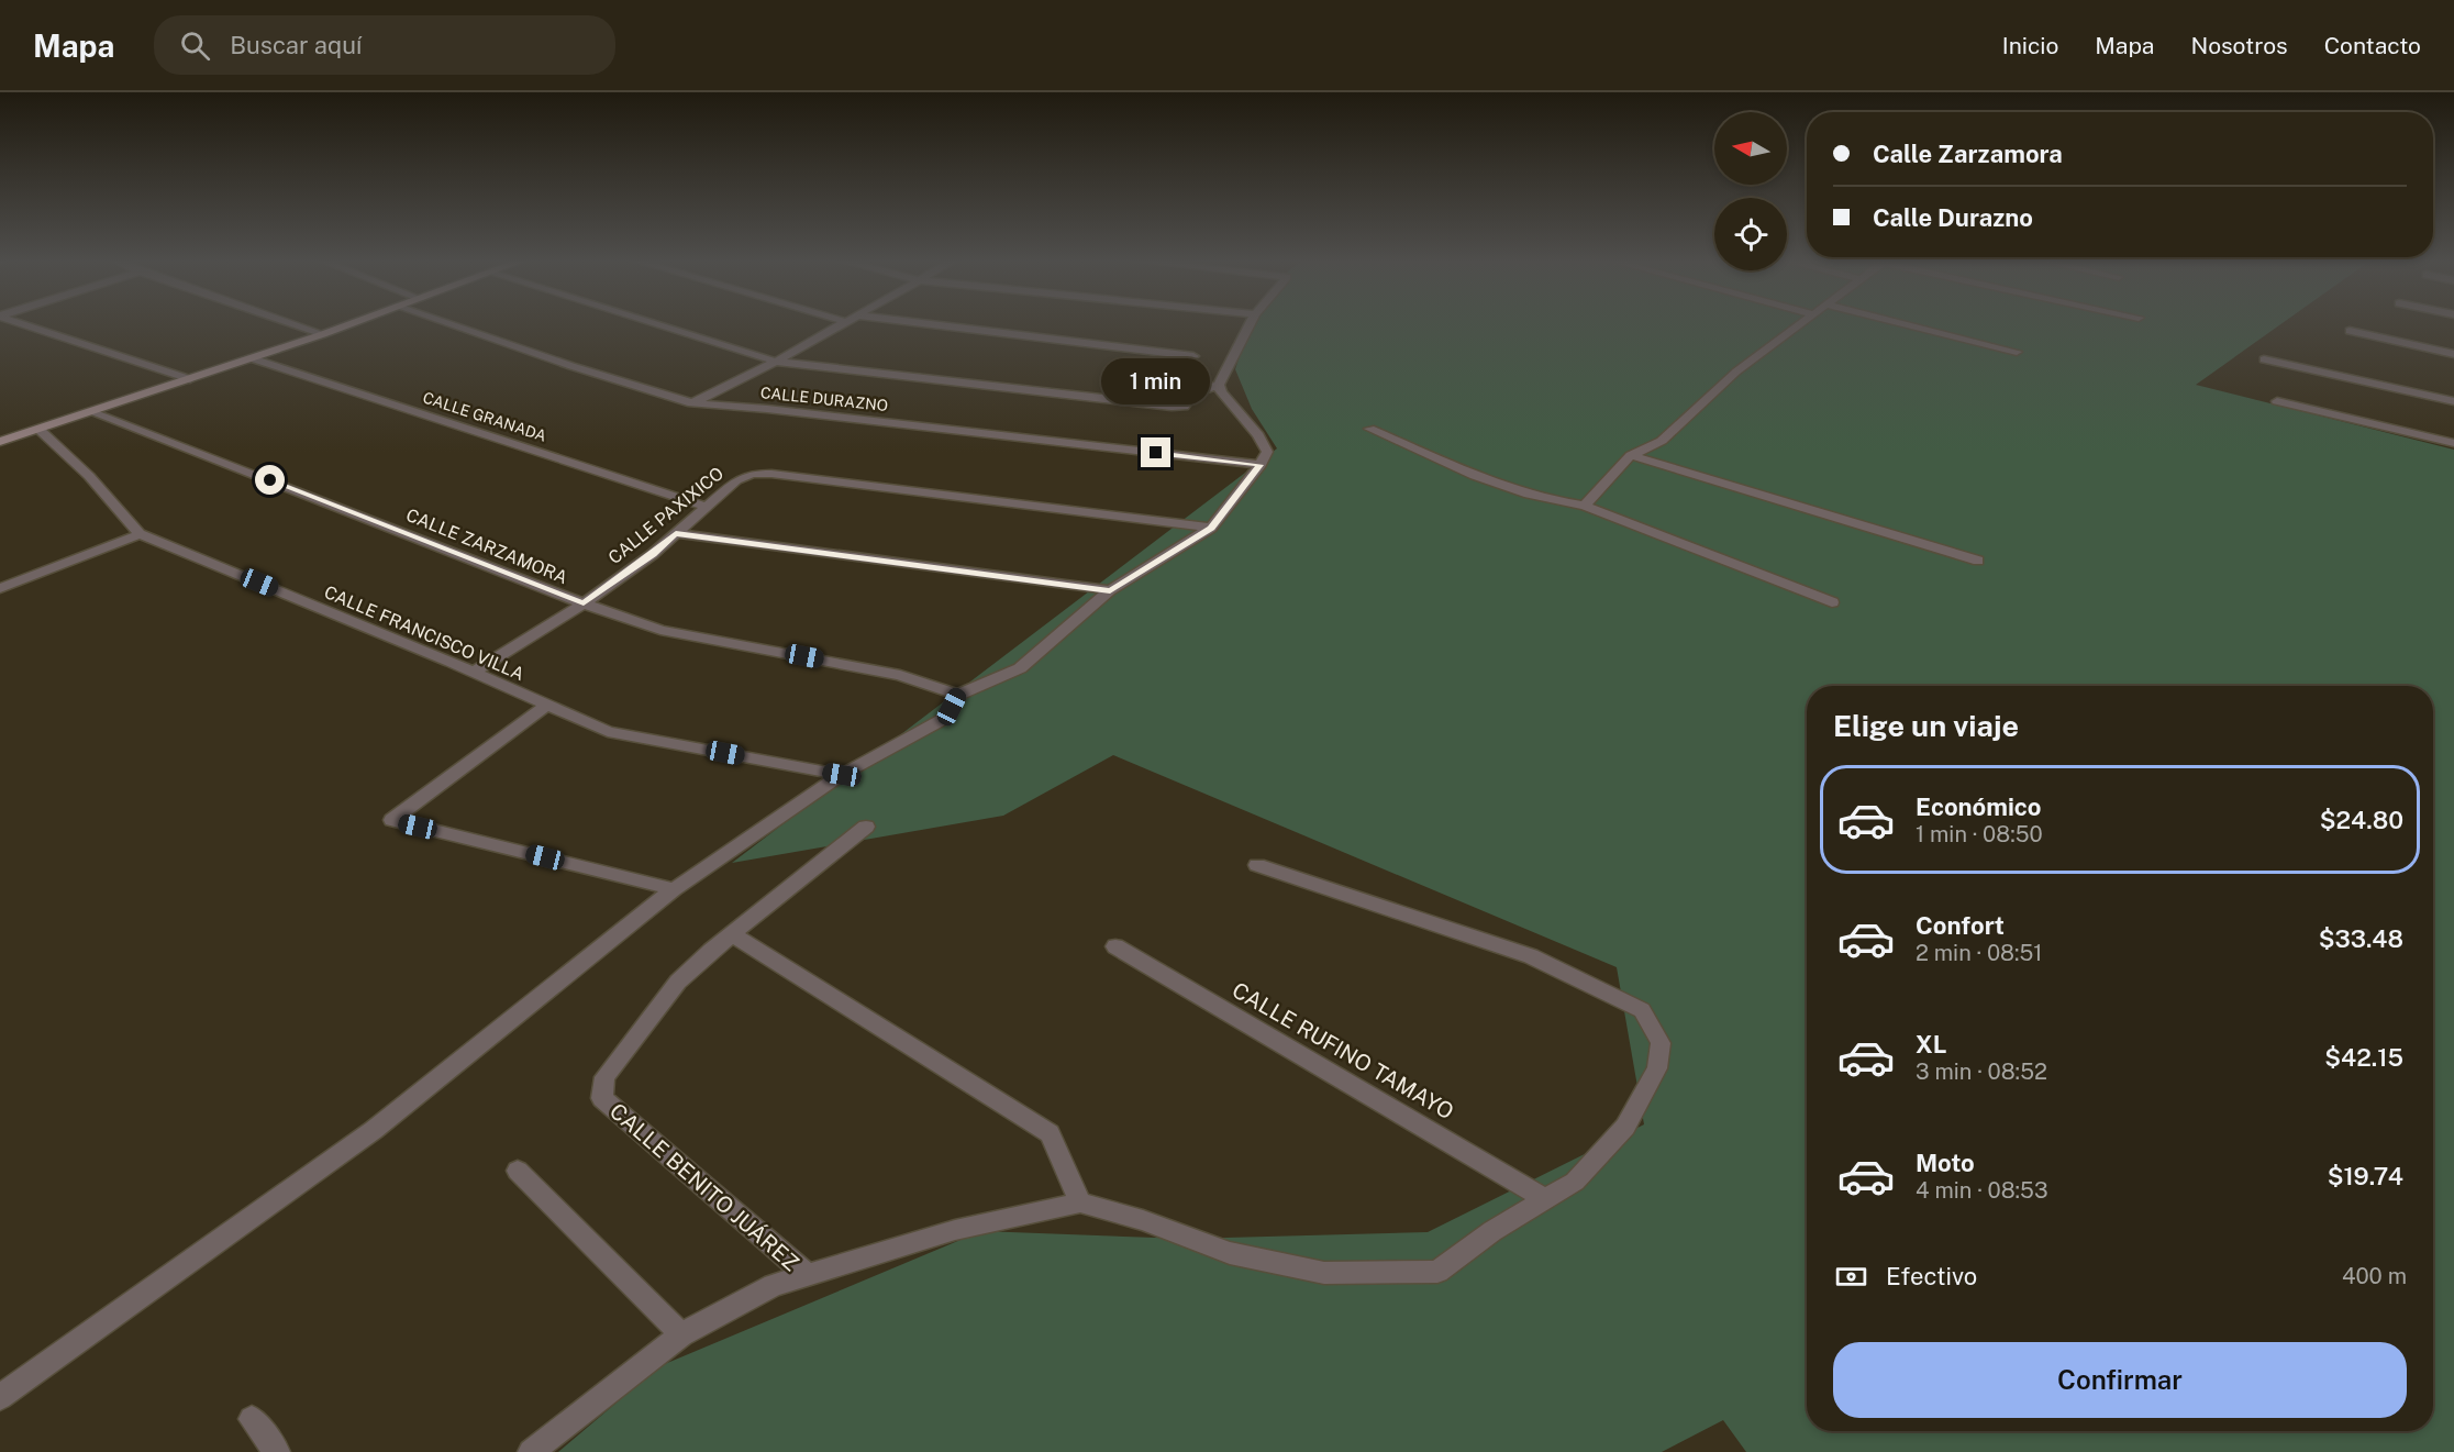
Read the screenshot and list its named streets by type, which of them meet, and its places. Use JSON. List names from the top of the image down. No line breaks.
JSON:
{"streets":{"street":["CALLE DURAZNO","CALLE GRANADA","CALLE PAXIXICO","CALLE ZARZAMORA","CALLE FRANCISCO VILLA","CALLE RUFINO TAMAYO","CALLE BENITO JUÁREZ"]},"crossings":[["CALLE GRANADA","CALLE PAXIXICO"],["CALLE PAXIXICO","CALLE ZARZAMORA"],["CALLE PAXIXICO","CALLE FRANCISCO VILLA"]],"north":"left","page":{"header":"Mapa","search":"Buscar aquí","nav":["Inicio","Mapa","Nosotros","Contacto"],"banner":["Calle Zarzamora","Calle Durazno"],"bubble":"1 min","heading":"Elige un viaje","list":[{"name":"Económico","note":"1 min · 08:50","value":"$24.80"},{"name":"Confort","note":"2 min · 08:51","value":"$33.48"},{"name":"XL","note":"3 min · 08:52","value":"$42.15"},{"name":"Moto","note":"4 min · 08:53","value":"$19.74"}],"pay":["Efectivo","400 m"],"buttons":"Confirmar"}}
